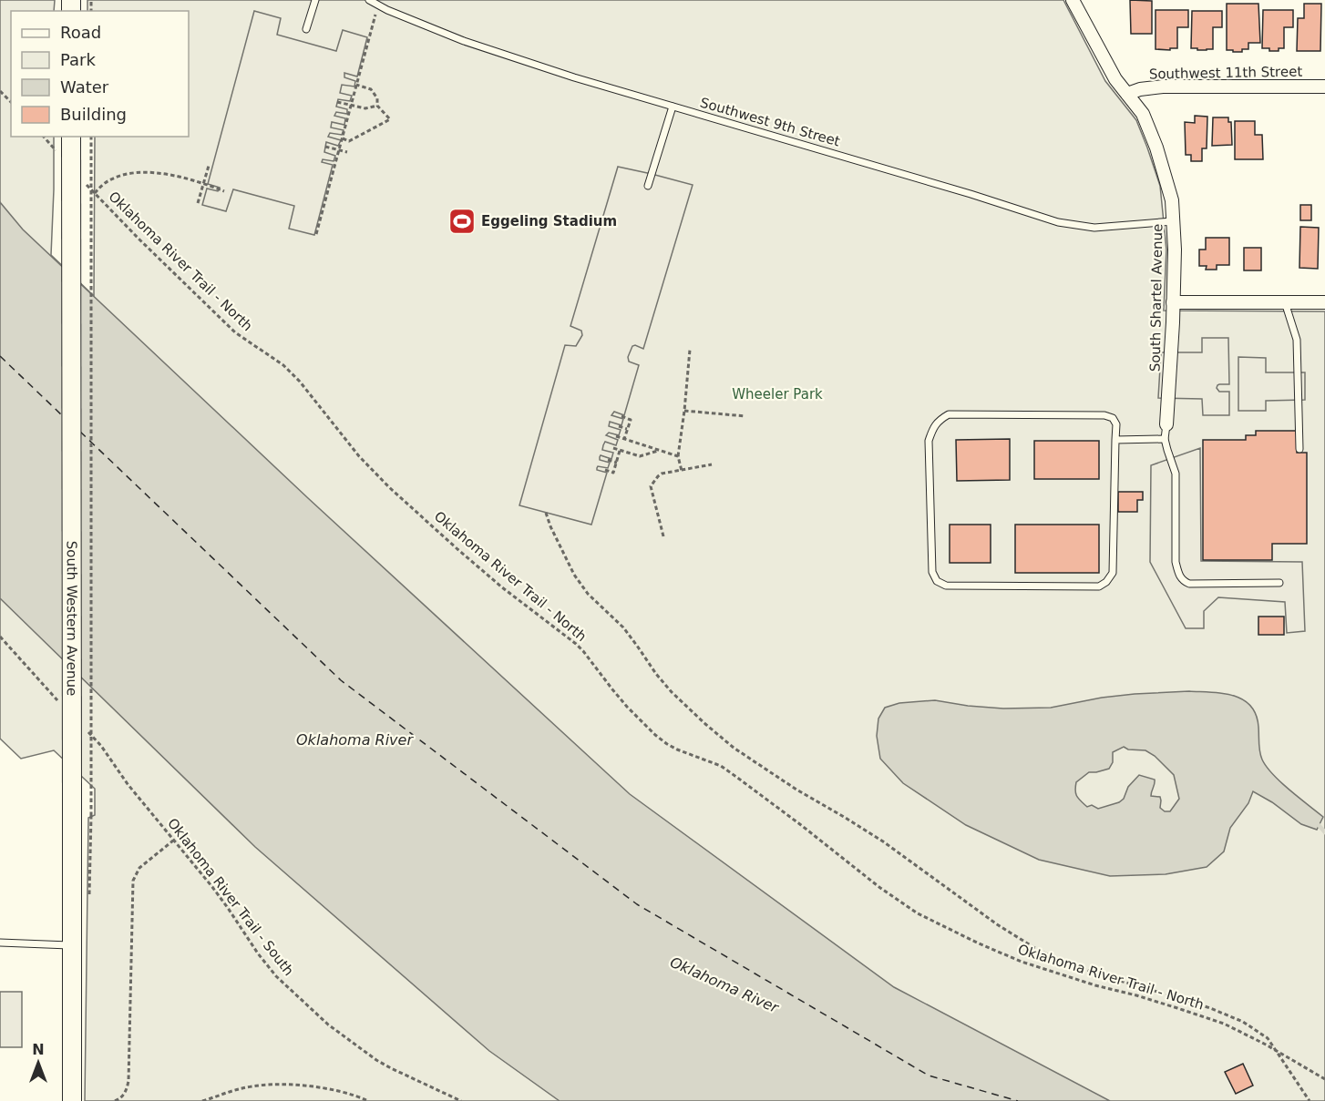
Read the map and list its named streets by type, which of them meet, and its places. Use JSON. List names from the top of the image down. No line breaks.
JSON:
{"streets":{"main road":["South Western Avenue"],"street":["Southwest 11th Street","South Shartel Avenue"],"lane":["Southwest 9th Street"],"path":["Oklahoma River Trail - North","Oklahoma River Trail - South"]},"crossings":[["Southwest 11th Street","South Shartel Avenue"],["Southwest 9th Street","South Shartel Avenue"]],"water":["Oklahoma River"],"parks":["Wheeler Park"],"places":{"sports":["Eggeling Stadium"]},"legend":["Road","Park","Water","Building"],"north":"top"}
